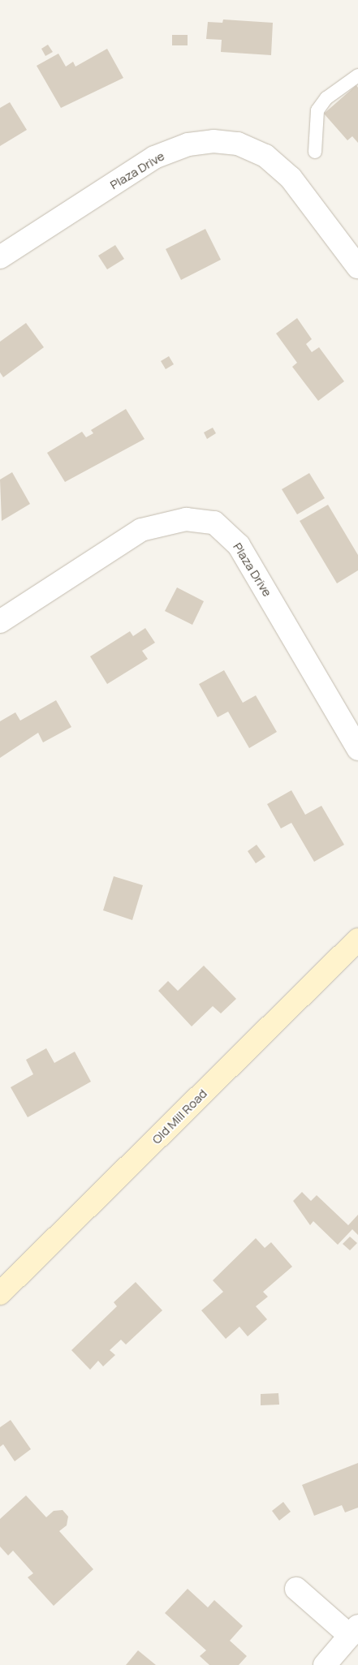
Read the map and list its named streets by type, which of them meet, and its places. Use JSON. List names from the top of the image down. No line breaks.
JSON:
{"streets":{"street":["Plaza Drive","Old Mill Road"]}}
